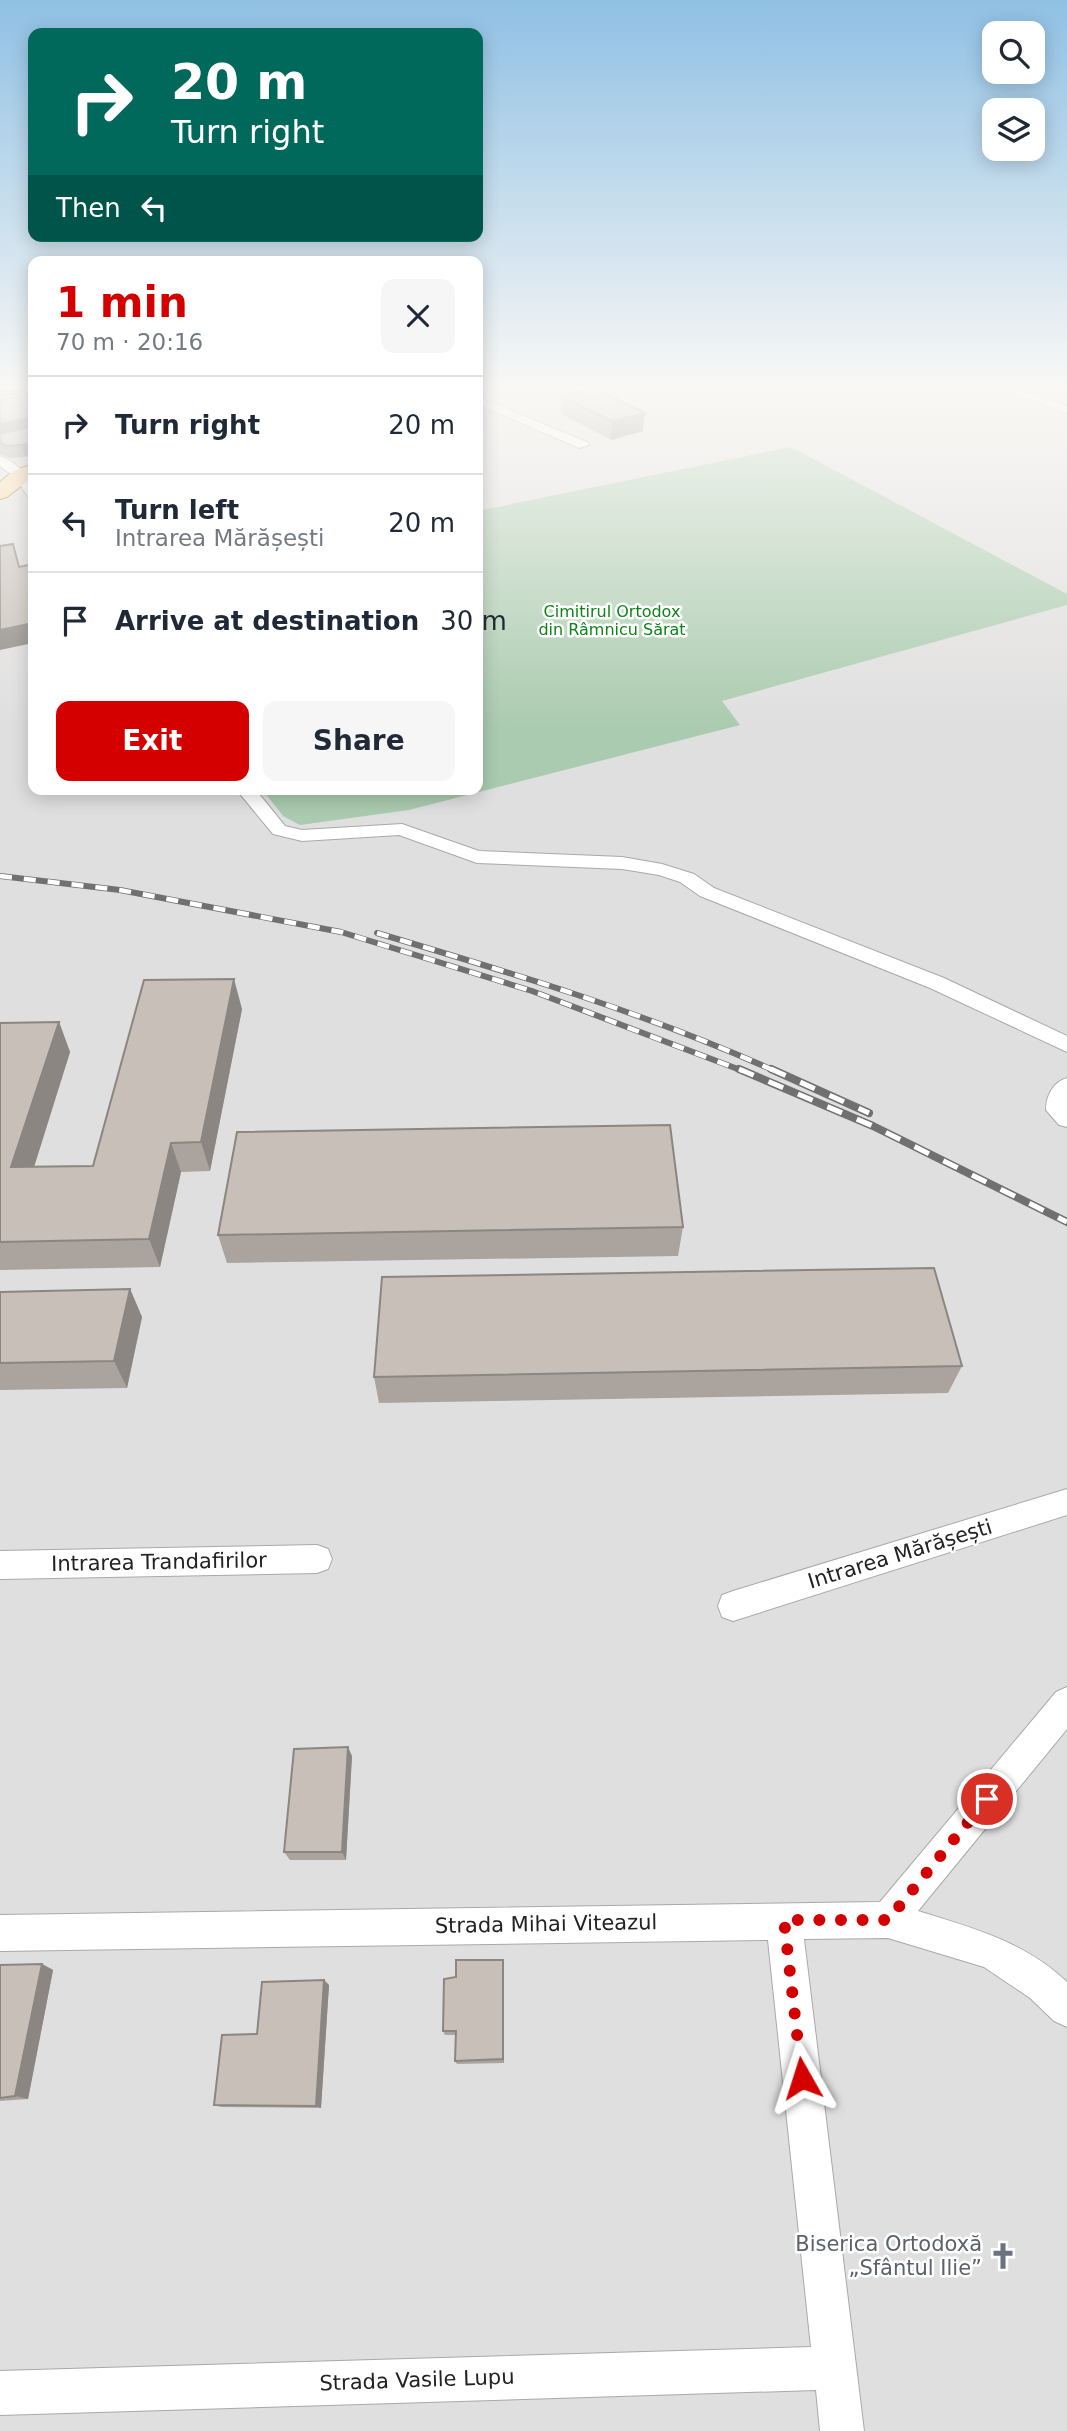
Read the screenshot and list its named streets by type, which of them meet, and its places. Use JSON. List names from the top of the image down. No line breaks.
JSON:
{"streets":{"street":["Intrarea Mărășești","Intrarea Trandafirilor","Strada Mihai Viteazul","Strada Vasile Lupu"]},"parks":["Cimitirul Ortodox din Râmnicu Sărat"],"places":{"church":["Biserica Ortodoxă „Sfântul Ilie”"]},"page":{"turn":["20 m","Turn right"],"then":"Then","heading":["1 min","70 m · 20:16"],"list":[{"name":"Turn right","value":"20 m"},{"name":"Turn left","note":"Intrarea Mărășești","value":"20 m"},{"name":"Arrive at destination","value":"30 m"}],"buttons":["Exit","Share"]}}
